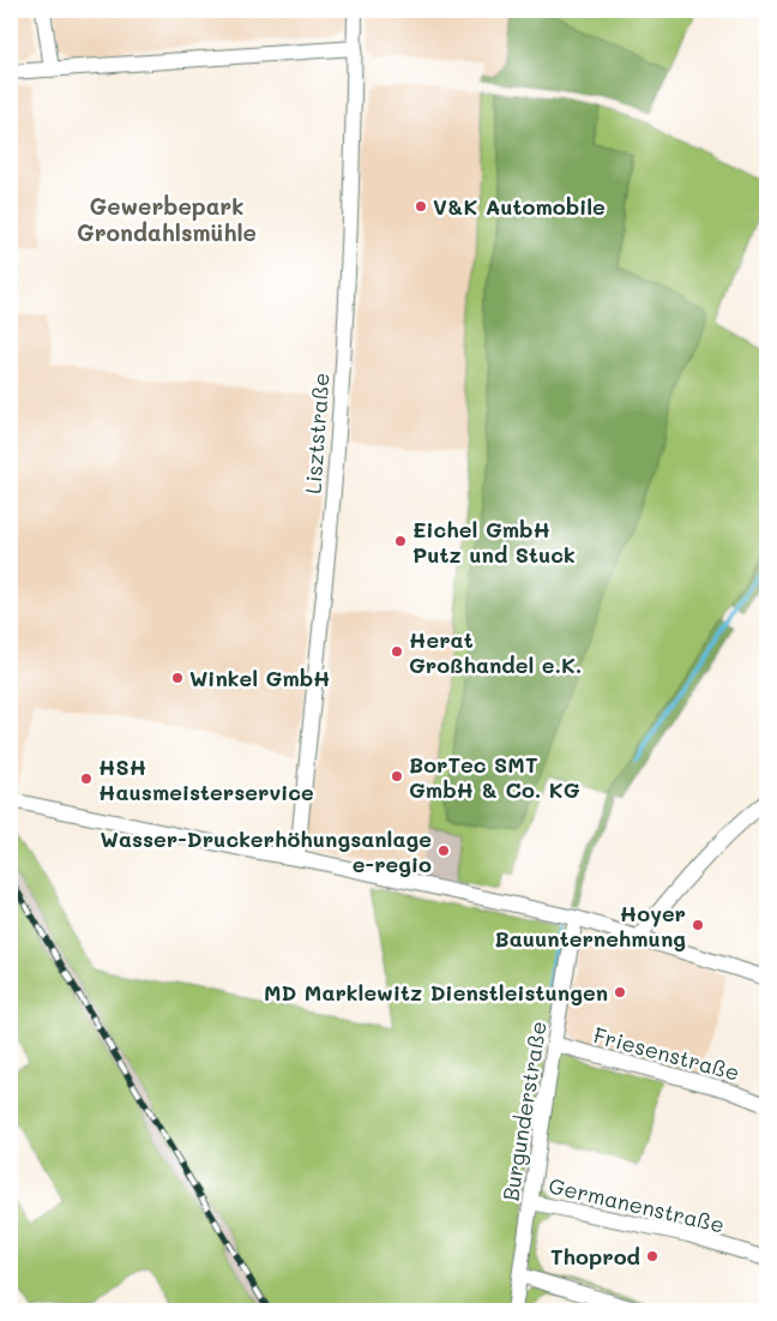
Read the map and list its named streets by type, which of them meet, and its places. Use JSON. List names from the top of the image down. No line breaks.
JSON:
{"streets":{"street":["Lisztstraße","Friesenstraße","Burgunderstraße","Germanenstraße"]},"crossings":[["Friesenstraße","Burgunderstraße"],["Burgunderstraße","Germanenstraße"]],"districts":["Gewerbepark Grondahlsmühle"],"places":["V&K Automobile","Eichel GmbH Putz und Stuck","Herat Großhandel e.K.","Winkel GmbH","BorTec SMT GmbH & Co. KG","HSH Hausmeisterservice","Wasser-Druckerhöhungsanlage e-regio","Hoyer Bauunternehmung","MD Marklewitz Dienstleistungen","Thoprod"]}
